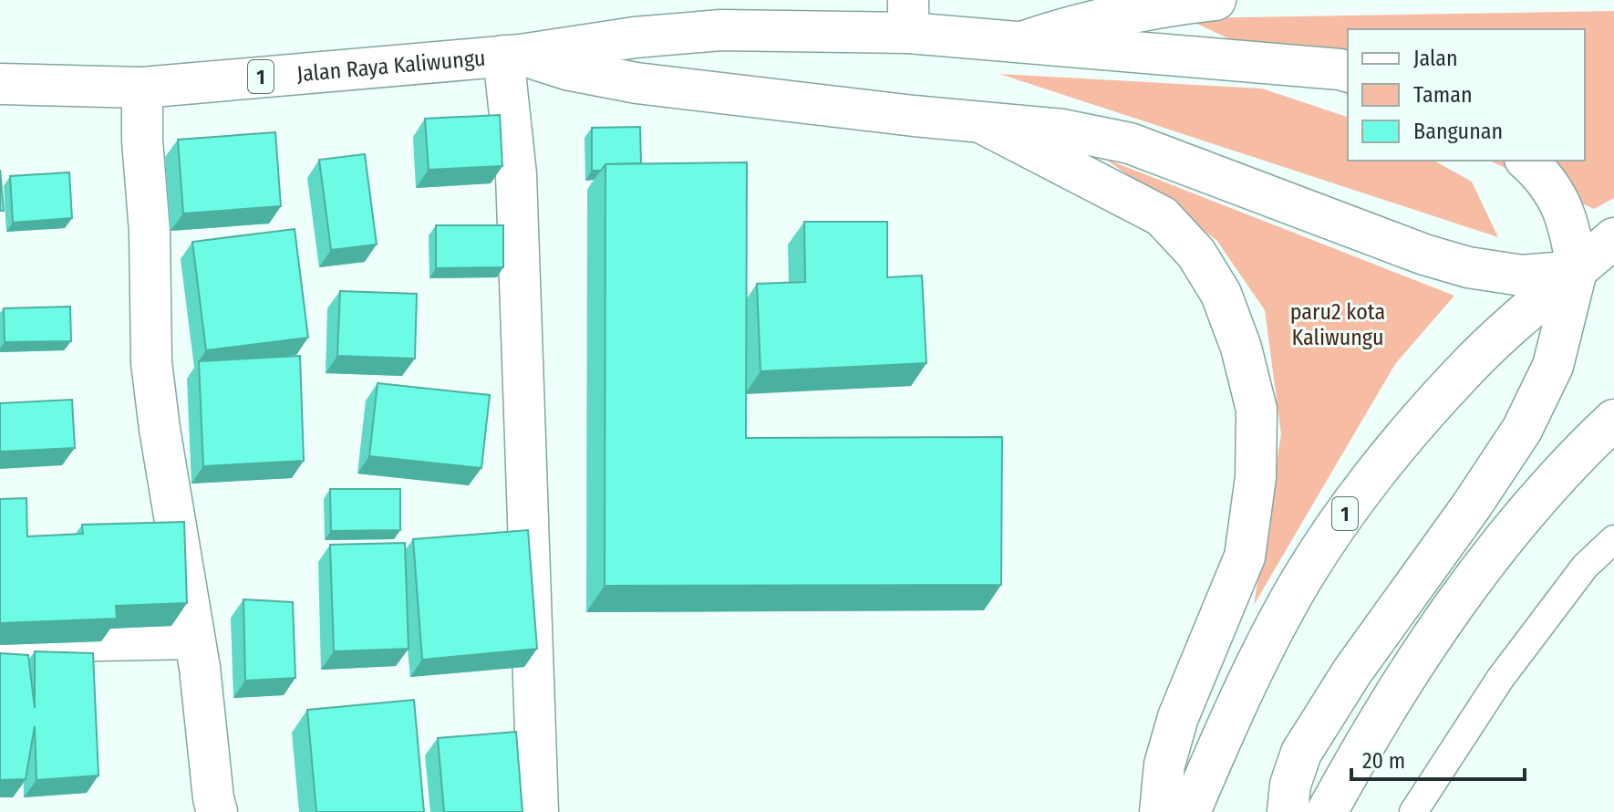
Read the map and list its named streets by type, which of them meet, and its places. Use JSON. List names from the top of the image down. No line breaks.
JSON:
{"streets":{"main road":["Jalan Raya Kaliwungu","1"]},"crossings":[["Jalan Raya Kaliwungu","1"]],"parks":["paru2 kota Kaliwungu"],"legend":["Jalan","Taman","Bangunan"],"scale_bar":"20 m"}
